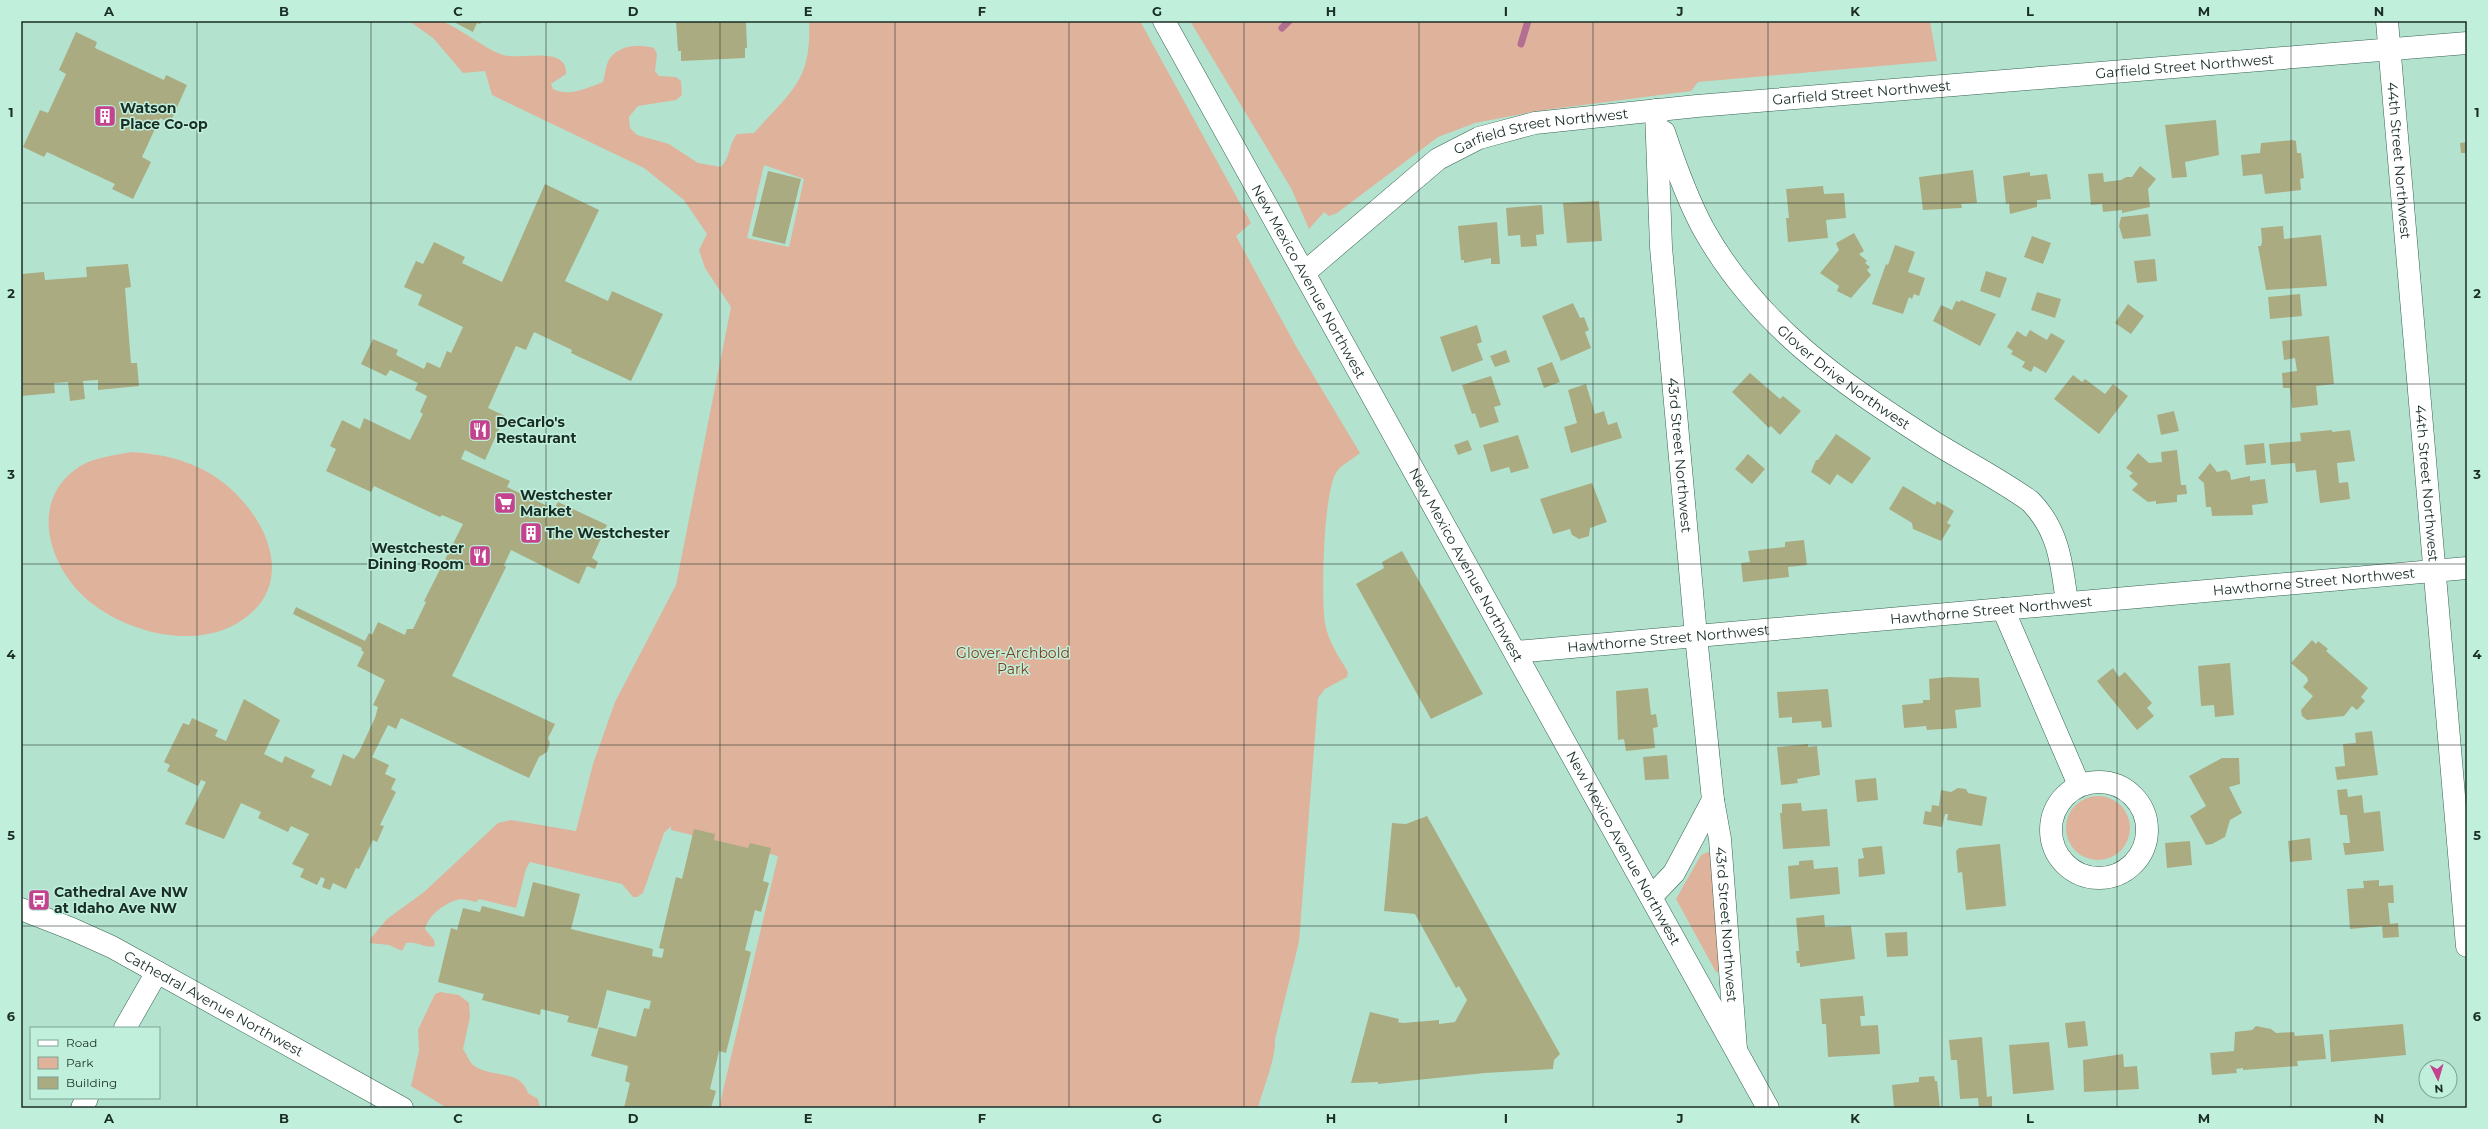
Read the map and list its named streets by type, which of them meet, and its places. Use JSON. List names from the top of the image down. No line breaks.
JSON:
{"streets":{"street":["Garfield Street Northwest","44th Street Northwest","New Mexico Avenue Northwest","Glover Drive Northwest","43rd Street Northwest","Hawthorne Street Northwest","Cathedral Avenue Northwest"]},"crossings":[["Garfield Street Northwest","44th Street Northwest"],["Garfield Street Northwest","New Mexico Avenue Northwest"],["Garfield Street Northwest","Glover Drive Northwest"],["Garfield Street Northwest","43rd Street Northwest"],["44th Street Northwest","Hawthorne Street Northwest"],["New Mexico Avenue Northwest","43rd Street Northwest"],["New Mexico Avenue Northwest","Hawthorne Street Northwest"],["Glover Drive Northwest","43rd Street Northwest"],["Glover Drive Northwest","Hawthorne Street Northwest"],["43rd Street Northwest","Hawthorne Street Northwest"]],"parks":["Glover-Archbold Park"],"places":{"building":["Watson Place Co-op","The Westchester"],"restaurant":["DeCarlo's Restaurant","Westchester Dining Room"],"supermarket":["Westchester Market"],"bus stop":["Cathedral Ave NW at Idaho Ave NW"]},"legend":["Road","Park","Building"],"north":"bottom","grid":{"columns":["A","B","C","D","E","F","G","H","I","J","K","L","M","N"],"rows":["1","2","3","4","5","6"]}}
